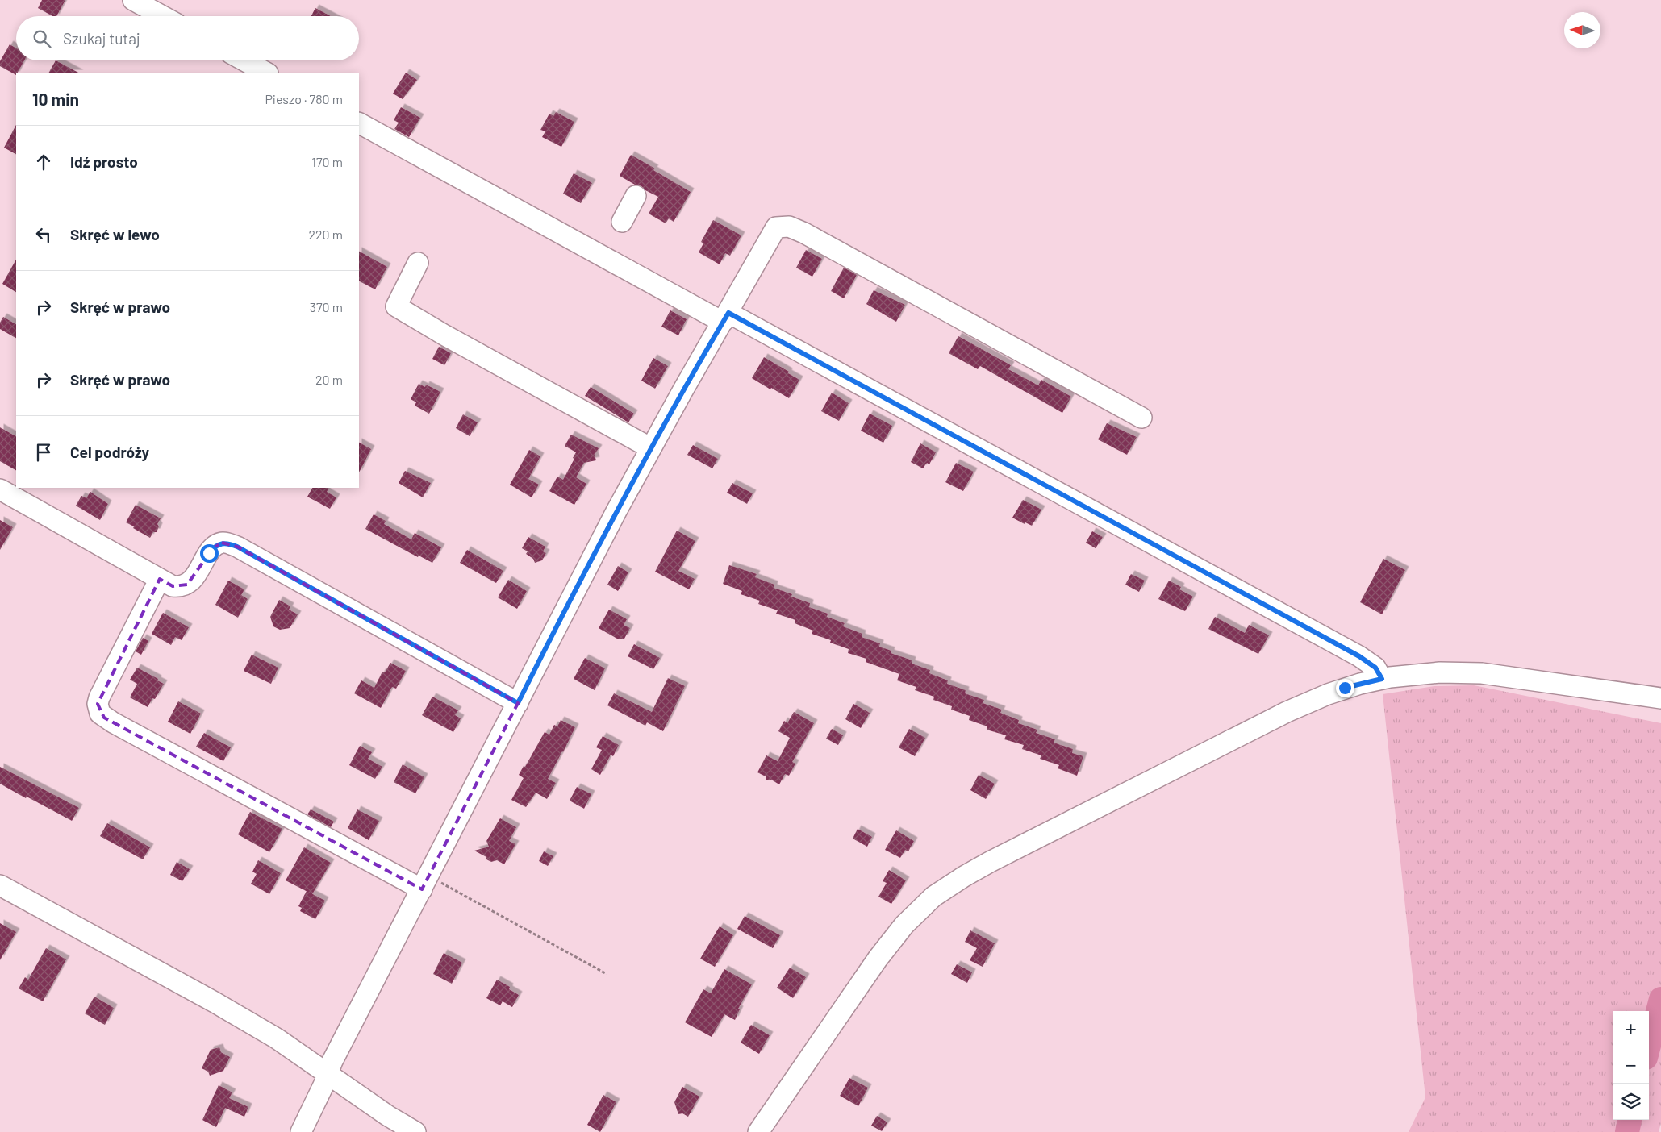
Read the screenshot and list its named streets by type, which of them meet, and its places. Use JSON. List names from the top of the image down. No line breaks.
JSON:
{"north":"left","page":{"search":"Szukaj tutaj","heading":["10 min","Pieszo · 780 m"],"list":[["Idź prosto","170 m"],["Skręć w lewo","220 m"],["Skręć w prawo","370 m"],["Skręć w prawo","20 m"],"Cel podróży"],"map_buttons":["+","−"]}}
